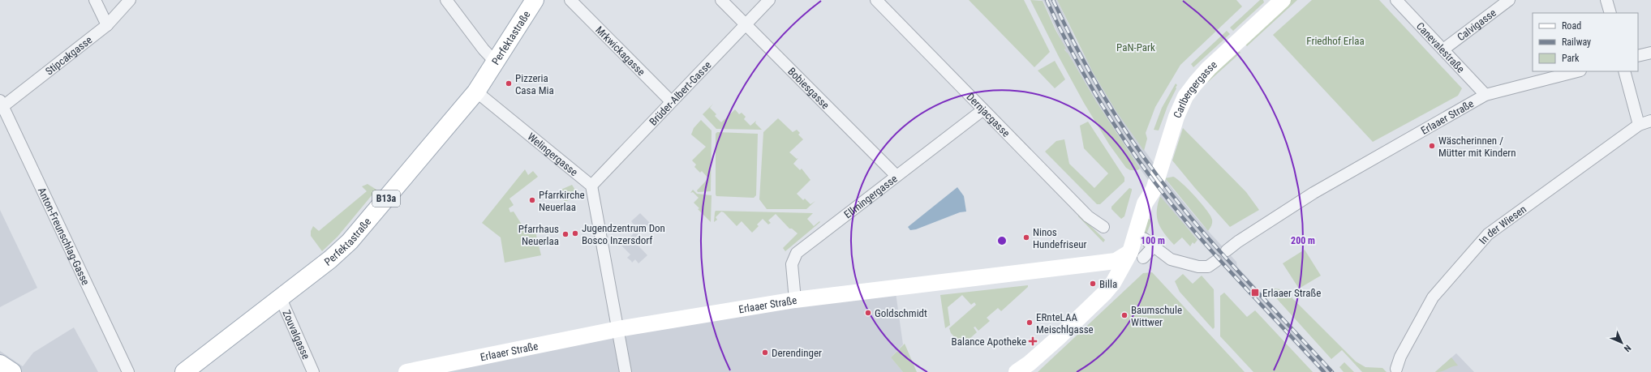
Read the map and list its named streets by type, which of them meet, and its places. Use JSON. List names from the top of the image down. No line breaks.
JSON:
{"streets":{"main road":["Perfektastraße","B13a"],"street":["Calvigasse","Canevalestraße","Mrkwickagasse","Stipcakgasse","Bobiesgasse","Carlbergergasse","Brüder-Albert-Gasse","Dernjacgasse","Erlaaer Straße","Welingergasse","Ellmingergasse","In der Wiesen","Anton-Freunschlag-Gasse","Zouvalgasse"]},"crossings":[["Calvigasse","Canevalestraße"],["Perfektastraße","Welingergasse"],["Perfektastraße","Zouvalgasse"],["Canevalestraße","Erlaaer Straße"],["Mrkwickagasse","Brüder-Albert-Gasse"],["Stipcakgasse","Anton-Freunschlag-Gasse"],["Bobiesgasse","Brüder-Albert-Gasse"],["Bobiesgasse","Ellmingergasse"],["Carlbergergasse","Erlaaer Straße"],["Brüder-Albert-Gasse","Welingergasse"],["Dernjacgasse","Ellmingergasse"],["Erlaaer Straße","Ellmingergasse"]],"parks":["Friedhof Erlaa","PaN-Park"],"places":{"other":["Pizzeria Casa Mia","Wäscherinnen / Mütter mit Kindern","Pfarrkirche Neuerlaa","Jugendzentrum Don Bosco Inzersdorf","Pfarrhaus Neuerlaa","Ninos Hundefriseur","Billa","Goldschmidt","Baumschule Wittwer","ERnteLAA Meischlgasse","Derendinger"],"transit":["Erlaaer Straße"],"health":["Balance Apotheke"]},"legend":["Road","Railway","Park"],"north":"bottom right","rings":["100 m","200 m"]}
